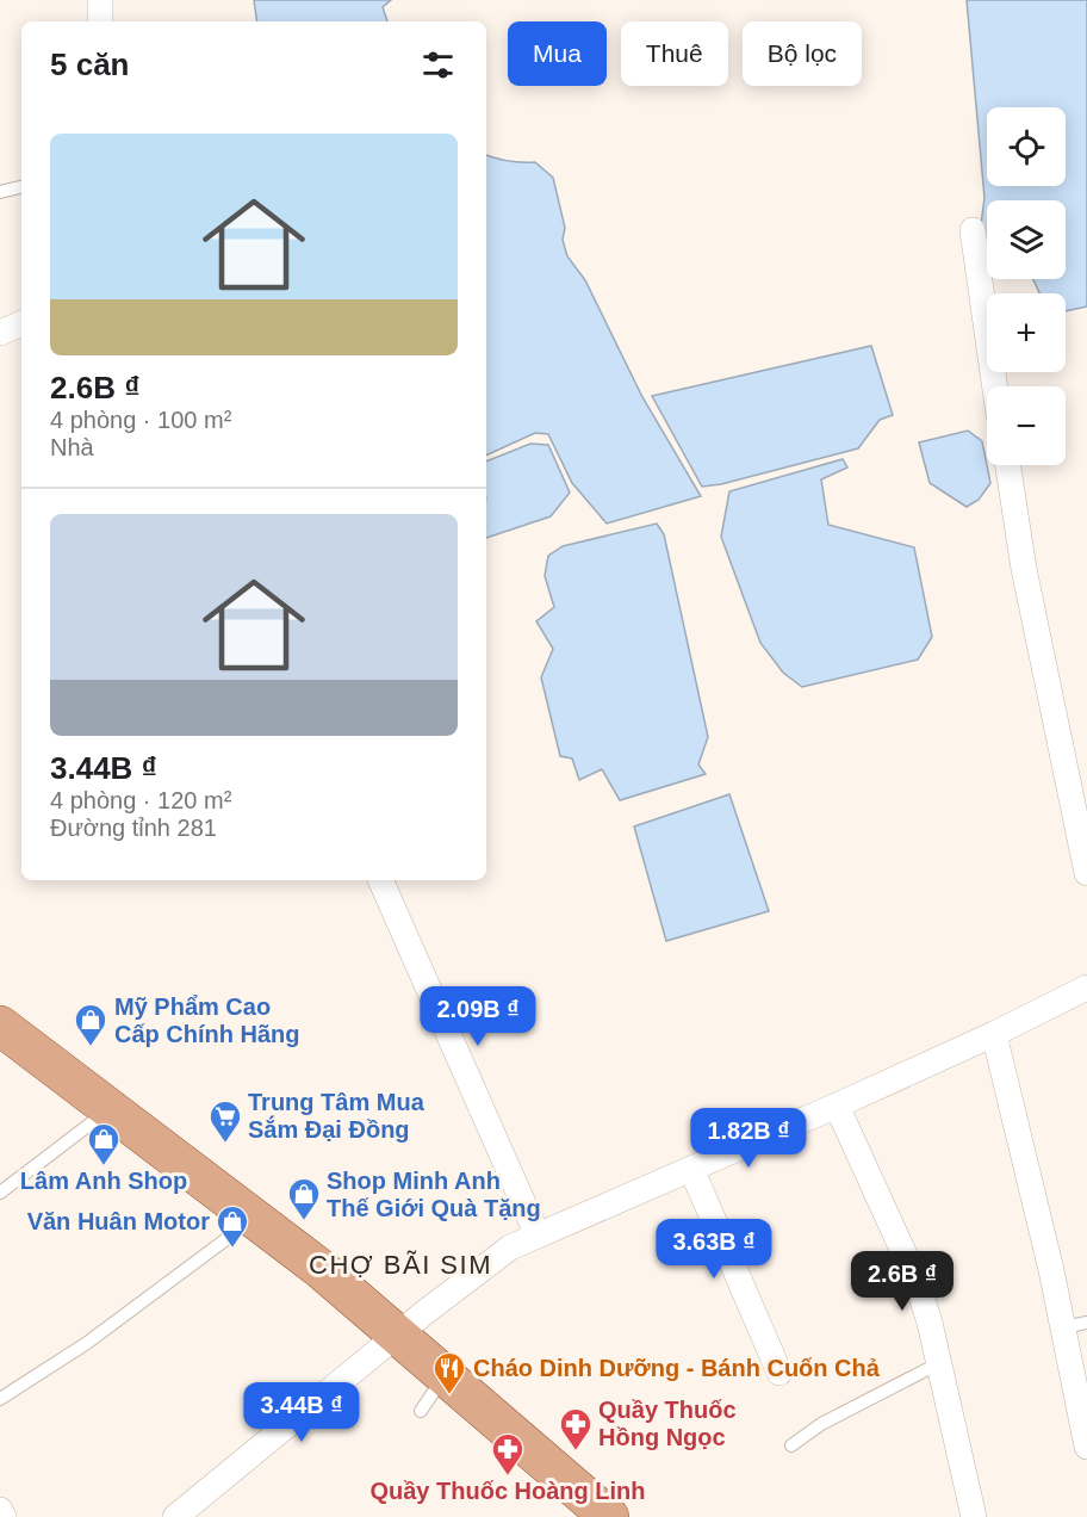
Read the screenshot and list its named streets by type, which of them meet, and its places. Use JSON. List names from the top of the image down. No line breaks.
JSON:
{"districts":["CHỢ BÃI SIM"],"places":{"shop":["Mỹ Phẩm Cao Cấp Chính Hãng","Lâm Anh Shop","Shop Minh Anh Thế Giới Quà Tặng","Văn Huân Motor"],"supermarket":["Trung Tâm Mua Sắm Đại Đồng"],"restaurant":["Cháo Dinh Dưỡng - Bánh Cuốn Chả"],"pharmacy":["Quầy Thuốc Hồng Ngọc","Quầy Thuốc Hoàng Linh"]},"page":{"chip":["Mua","Thuê","Bộ lọc"],"heading":"5 căn","map_buttons":["+","−"],"list":[{"name":"2.6B ₫","note":"4 phòng · 100 m² · Nhà"},{"name":"3.44B ₫","note":"4 phòng · 120 m² · Đường tỉnh 281"}],"price":["2.09B ₫","1.82B ₫","3.63B ₫","2.6B ₫","3.44B ₫"]}}
